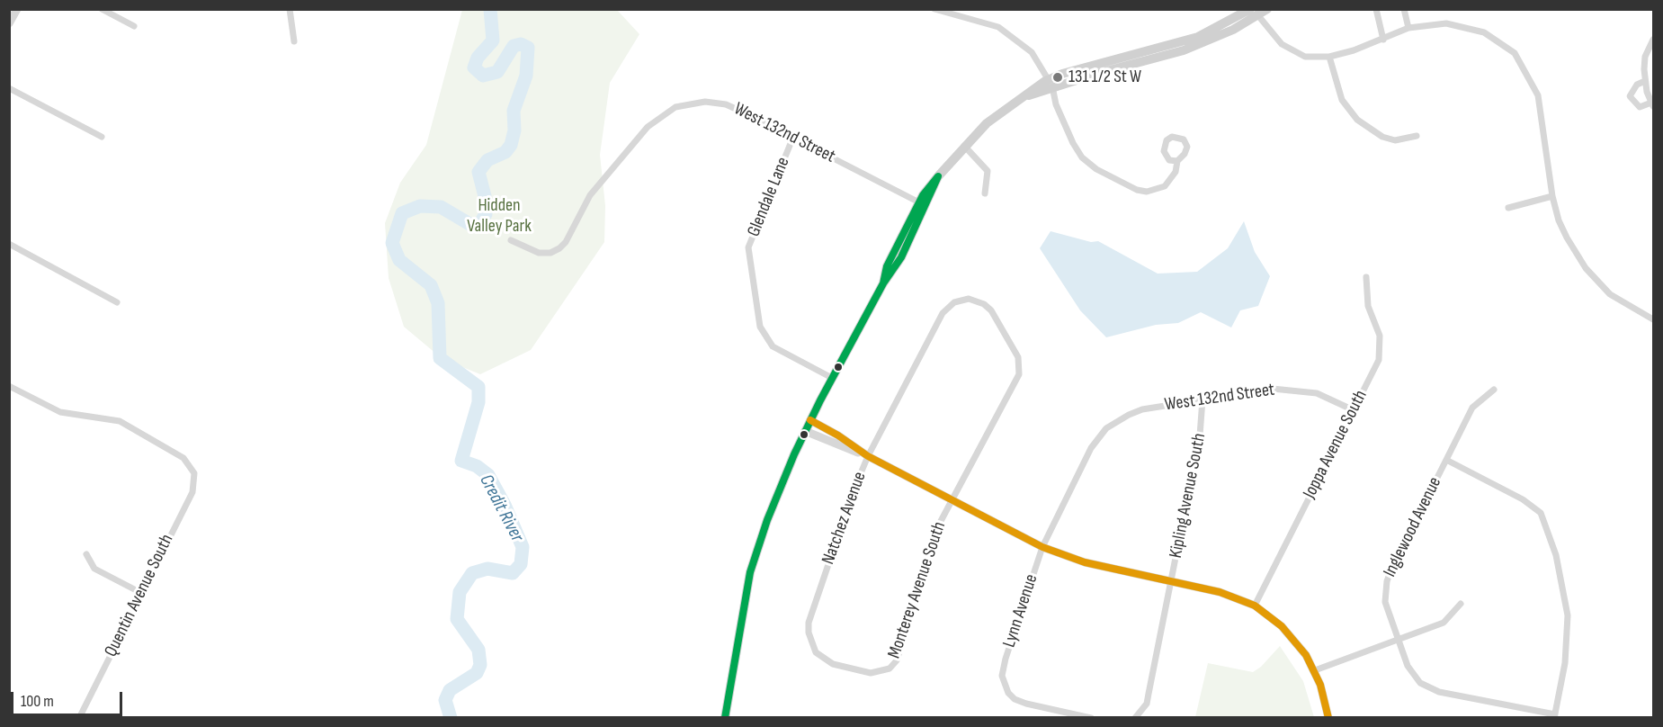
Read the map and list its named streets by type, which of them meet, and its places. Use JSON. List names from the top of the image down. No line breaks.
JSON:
{"streets":{"street":["West 132nd Street","Glendale Lane","Joppa Avenue South","Kipling Avenue South","Natchez Avenue","Inglewood Avenue","Monterey Avenue South","Quentin Avenue South","Lynn Avenue"]},"crossings":[["West 132nd Street","Glendale Lane"],["West 132nd Street","Joppa Avenue South"],["West 132nd Street","Kipling Avenue South"],["West 132nd Street","Lynn Avenue"],["Natchez Avenue","Monterey Avenue South"]],"water":["Credit River"],"parks":["Hidden Valley Park"],"places":["131 1/2 St W"],"scale_bar":"100 m"}
